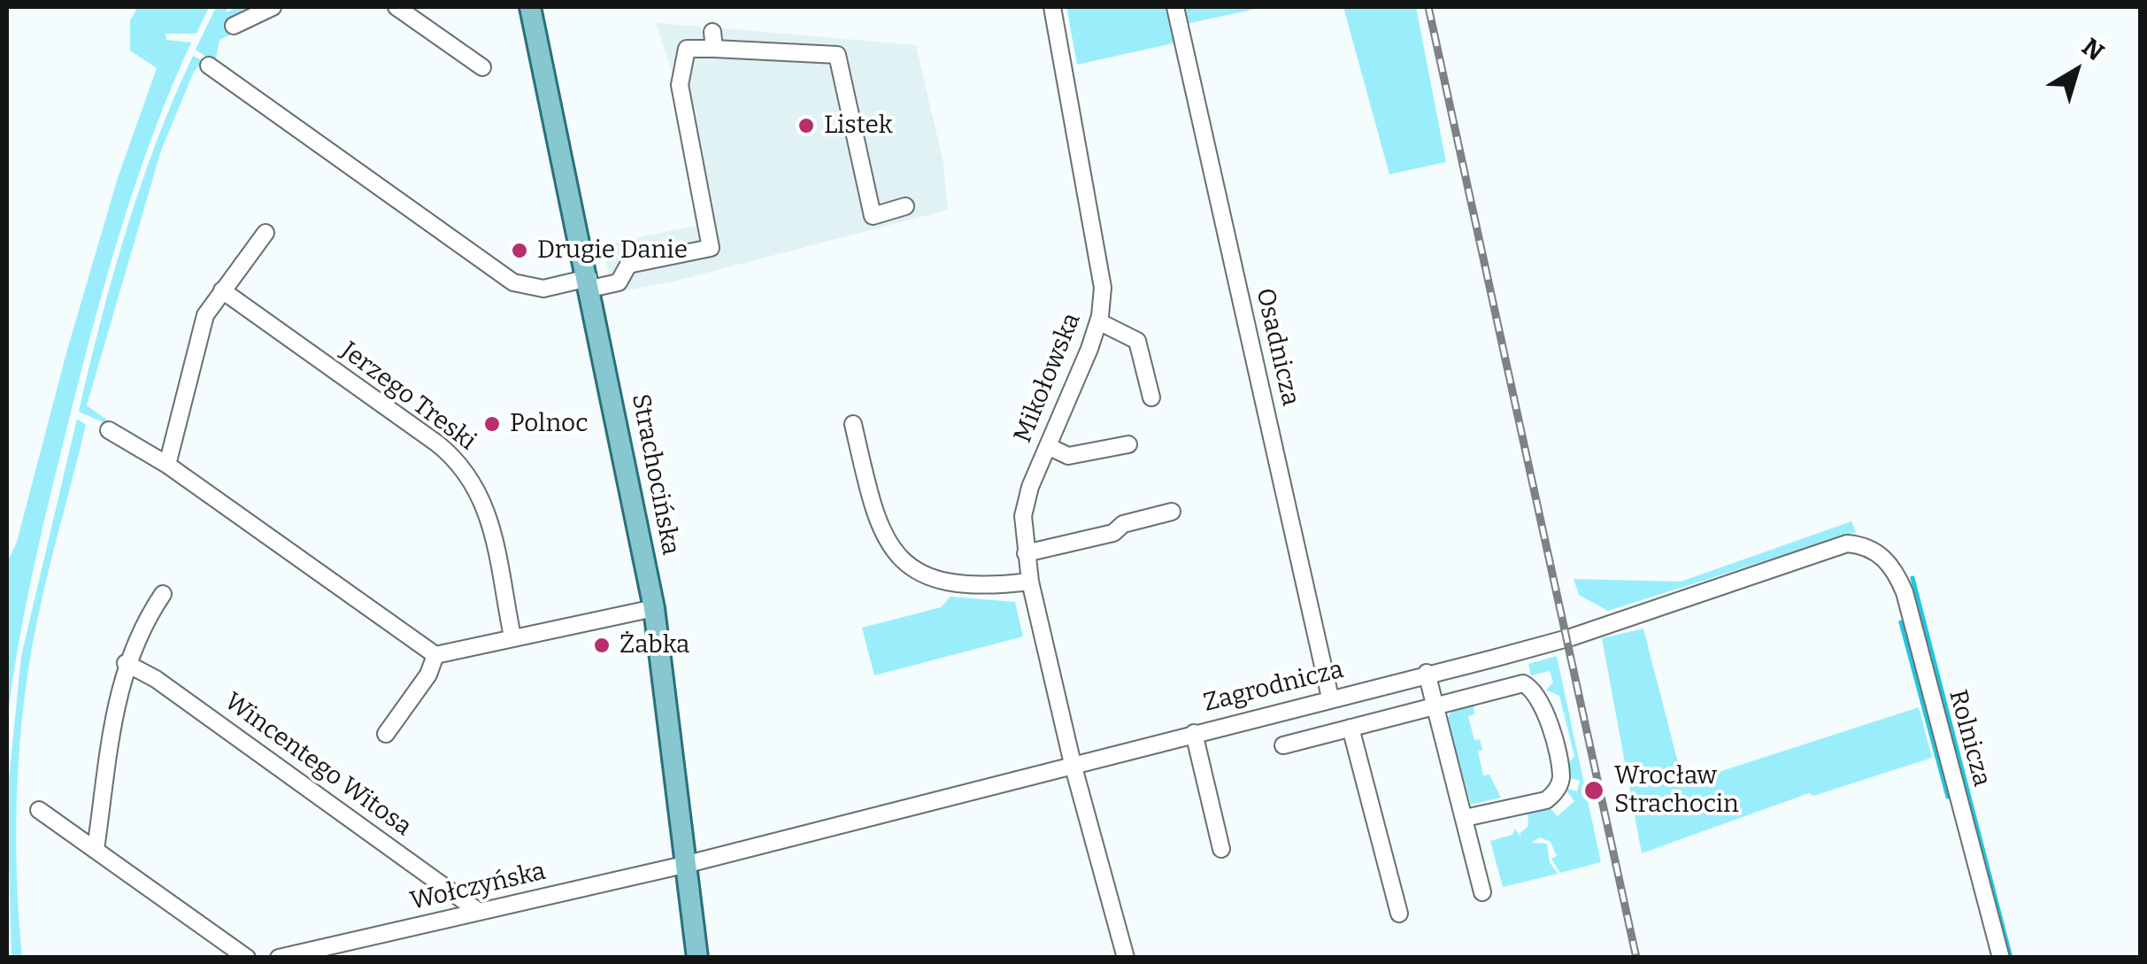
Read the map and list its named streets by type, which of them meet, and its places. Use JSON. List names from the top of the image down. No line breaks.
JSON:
{"streets":{"main road":["Strachocińska"],"street":["Osadnicza","Mikołowska","Jerzego Treski","Zagrodnicza","Rolnicza","Wincentego Witosa","Wołczyńska"]},"crossings":[["Osadnicza","Zagrodnicza"],["Mikołowska","Zagrodnicza"],["Strachocińska","Zagrodnicza"],["Strachocińska","Wołczyńska"],["Zagrodnicza","Rolnicza"],["Zagrodnicza","Wołczyńska"],["Wincentego Witosa","Wołczyńska"]],"places":["Listek","Drugie Danie","Polnoc","Żabka","Wrocław Strachocin"],"north":"top right"}
